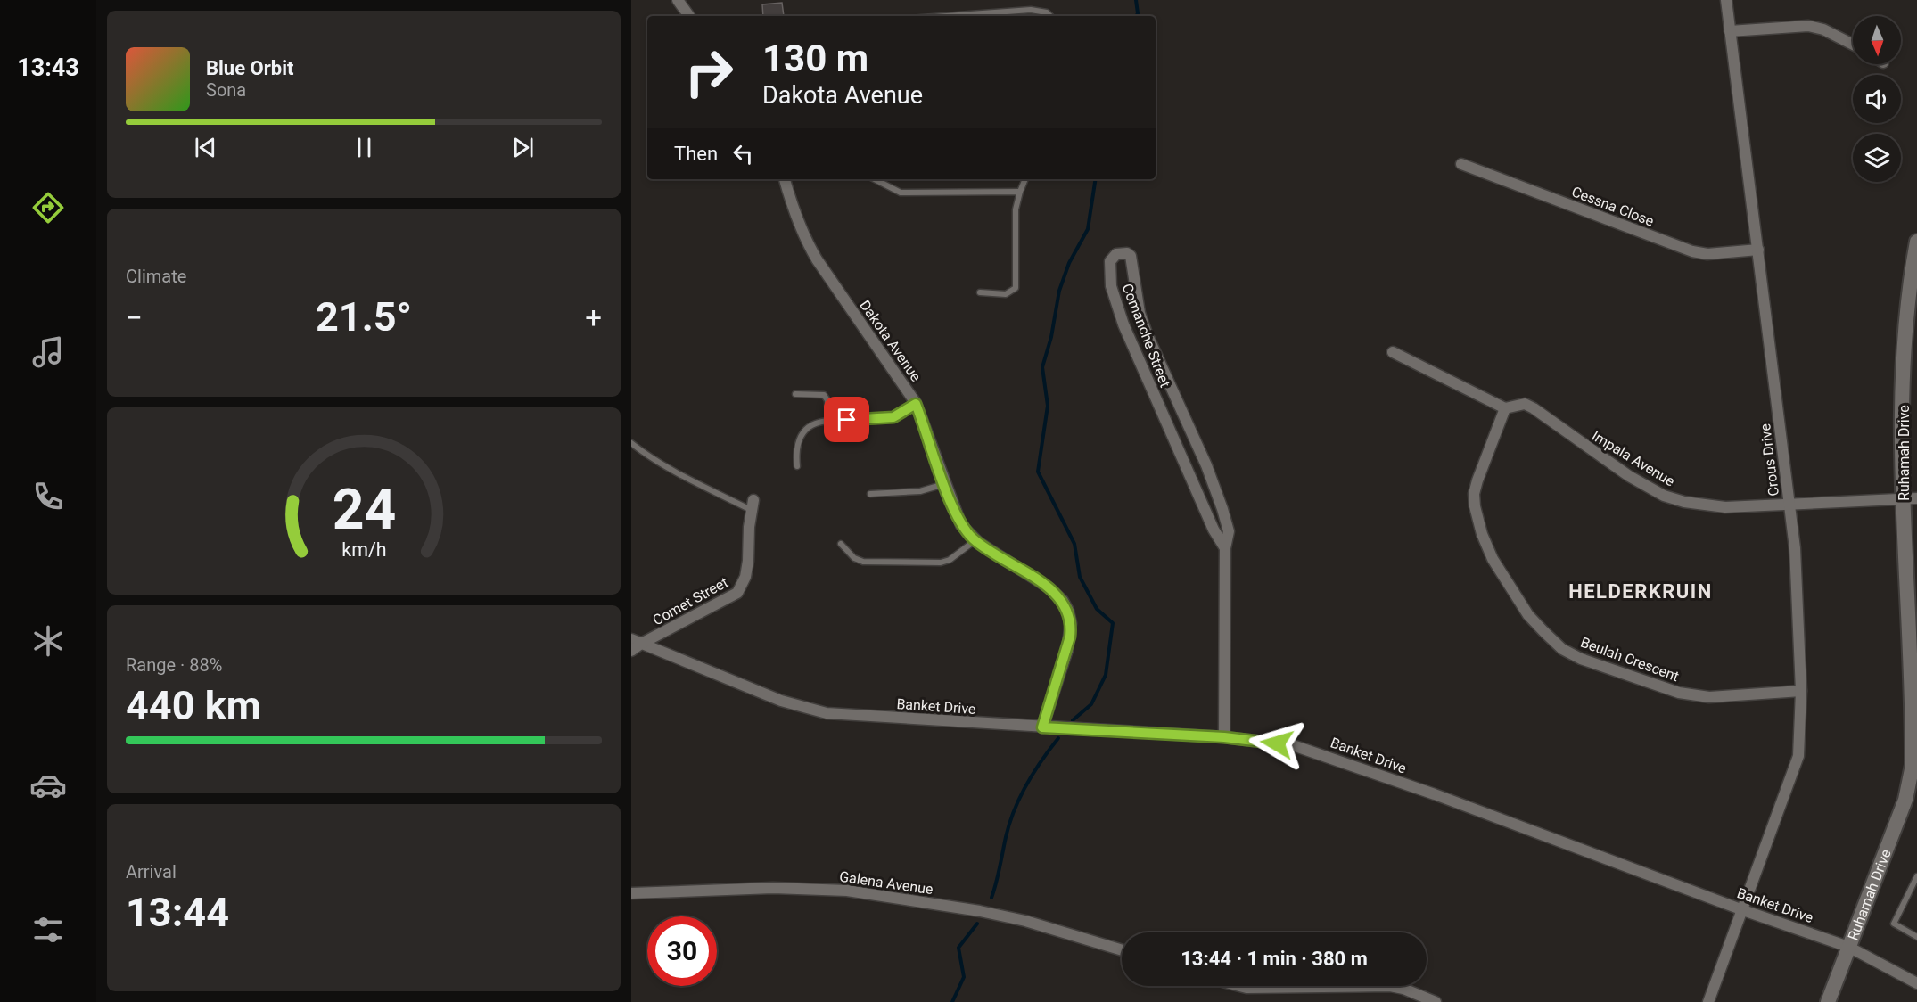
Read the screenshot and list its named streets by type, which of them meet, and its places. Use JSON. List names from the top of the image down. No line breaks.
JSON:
{"streets":{"street":["Cessna Close","Comanche Street","Dakota Avenue","Ruhamah Drive","Impala Avenue","Crous Drive","Comet Street","Beulah Crescent","Banket Drive","Galena Avenue"]},"crossings":[["Cessna Close","Crous Drive"],["Comanche Street","Banket Drive"],["Dakota Avenue","Banket Drive"],["Ruhamah Drive","Impala Avenue"],["Ruhamah Drive","Banket Drive"],["Impala Avenue","Crous Drive"],["Impala Avenue","Beulah Crescent"],["Crous Drive","Beulah Crescent"],["Crous Drive","Banket Drive"],["Comet Street","Banket Drive"]],"districts":["HELDERKRUIN"],"north":"bottom","page":{"tabs":"13:43","turn":["130 m","Dakota Avenue"],"song":["Blue Orbit","Sona"],"then":"Then","tile":["Climate",["Range · 88%","440 km"],["Arrival","13:44"]],"heat":["−","21.5°","+"],"limit":"30","trip":"13:44 · 1 min · 380 m","gauge":["24","km/h"]}}
